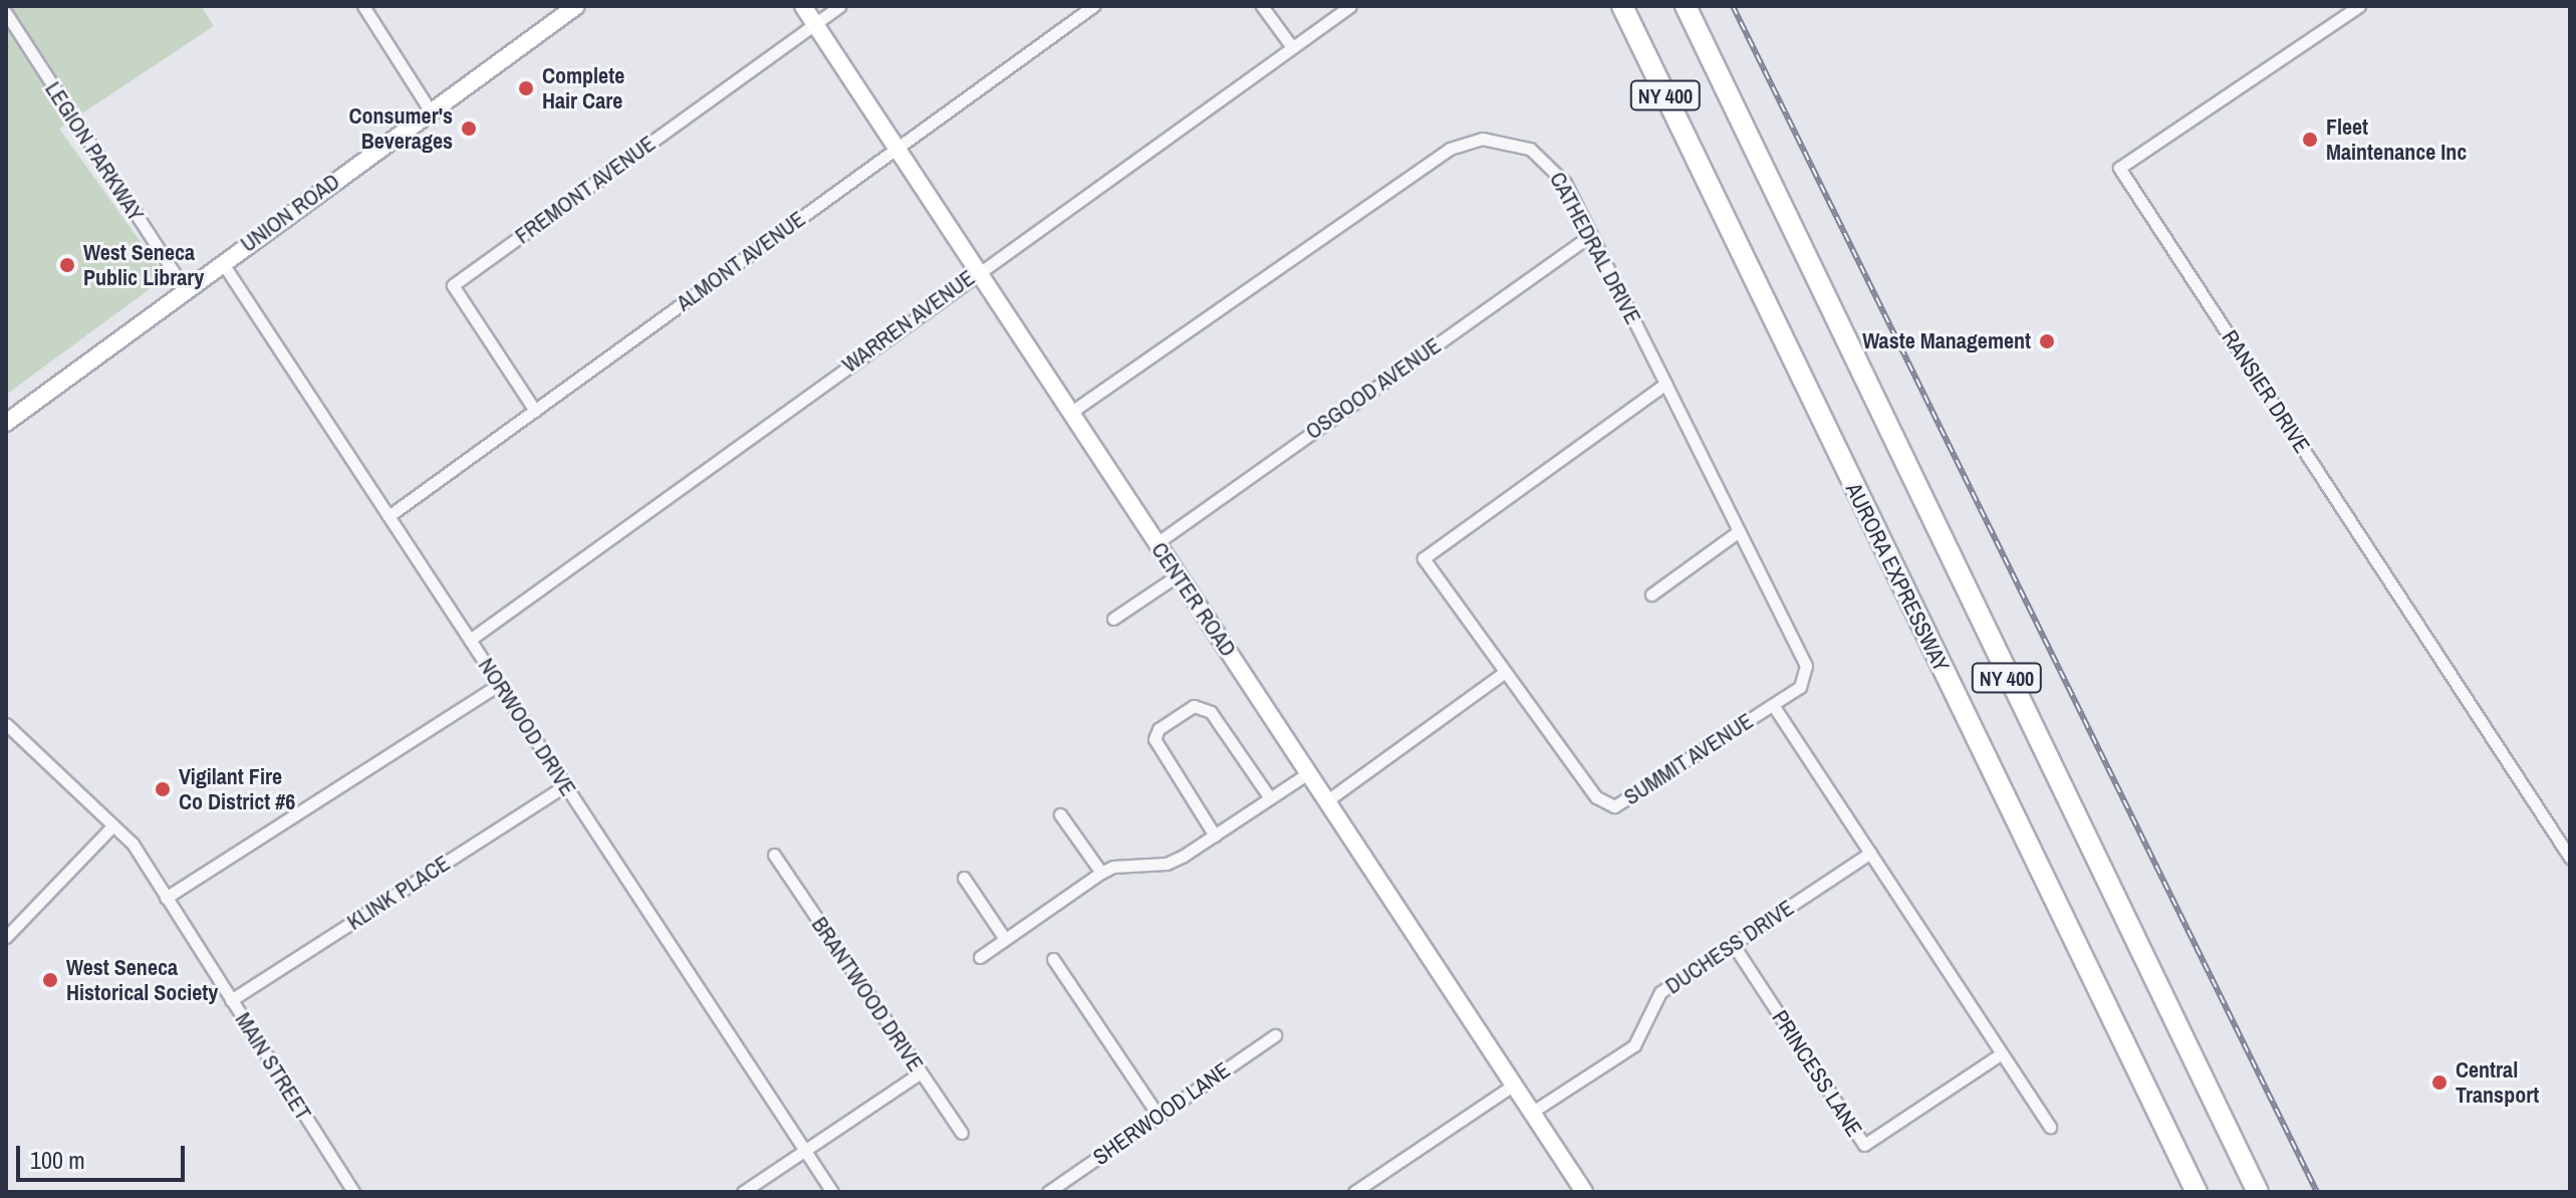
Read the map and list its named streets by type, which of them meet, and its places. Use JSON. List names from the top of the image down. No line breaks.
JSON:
{"streets":{"highway":["NY 400","AURORA EXPRESSWAY"],"main road":["UNION ROAD","CENTER ROAD"],"street":["LEGION PARKWAY","FREMONT AVENUE","CATHEDRAL DRIVE","ALMONT AVENUE","WARREN AVENUE","OSGOOD AVENUE","RANSIER DRIVE","NORWOOD DRIVE","SUMMIT AVENUE","KLINK PLACE","DUCHESS DRIVE","BRANTWOOD DRIVE","MAIN STREET","PRINCESS LANE","SHERWOOD LANE"]},"crossings":[["LEGION PARKWAY","UNION ROAD"],["FREMONT AVENUE","ALMONT AVENUE"],["FREMONT AVENUE","CENTER ROAD"],["UNION ROAD","NORWOOD DRIVE"],["CATHEDRAL DRIVE","OSGOOD AVENUE"],["CATHEDRAL DRIVE","CENTER ROAD"],["CATHEDRAL DRIVE","SUMMIT AVENUE"],["ALMONT AVENUE","CENTER ROAD"],["ALMONT AVENUE","NORWOOD DRIVE"],["WARREN AVENUE","CENTER ROAD"],["WARREN AVENUE","NORWOOD DRIVE"],["OSGOOD AVENUE","CENTER ROAD"],["CENTER ROAD","DUCHESS DRIVE"],["NORWOOD DRIVE","KLINK PLACE"],["SUMMIT AVENUE","DUCHESS DRIVE"],["SUMMIT AVENUE","PRINCESS LANE"],["KLINK PLACE","MAIN STREET"],["DUCHESS DRIVE","PRINCESS LANE"]],"places":["Complete Hair Care","Consumer's Beverages","Fleet Maintenance Inc","West Seneca Public Library","Waste Management","Vigilant Fire Co District #6","West Seneca Historical Society","Central Transport"],"scale_bar":"100 m"}
